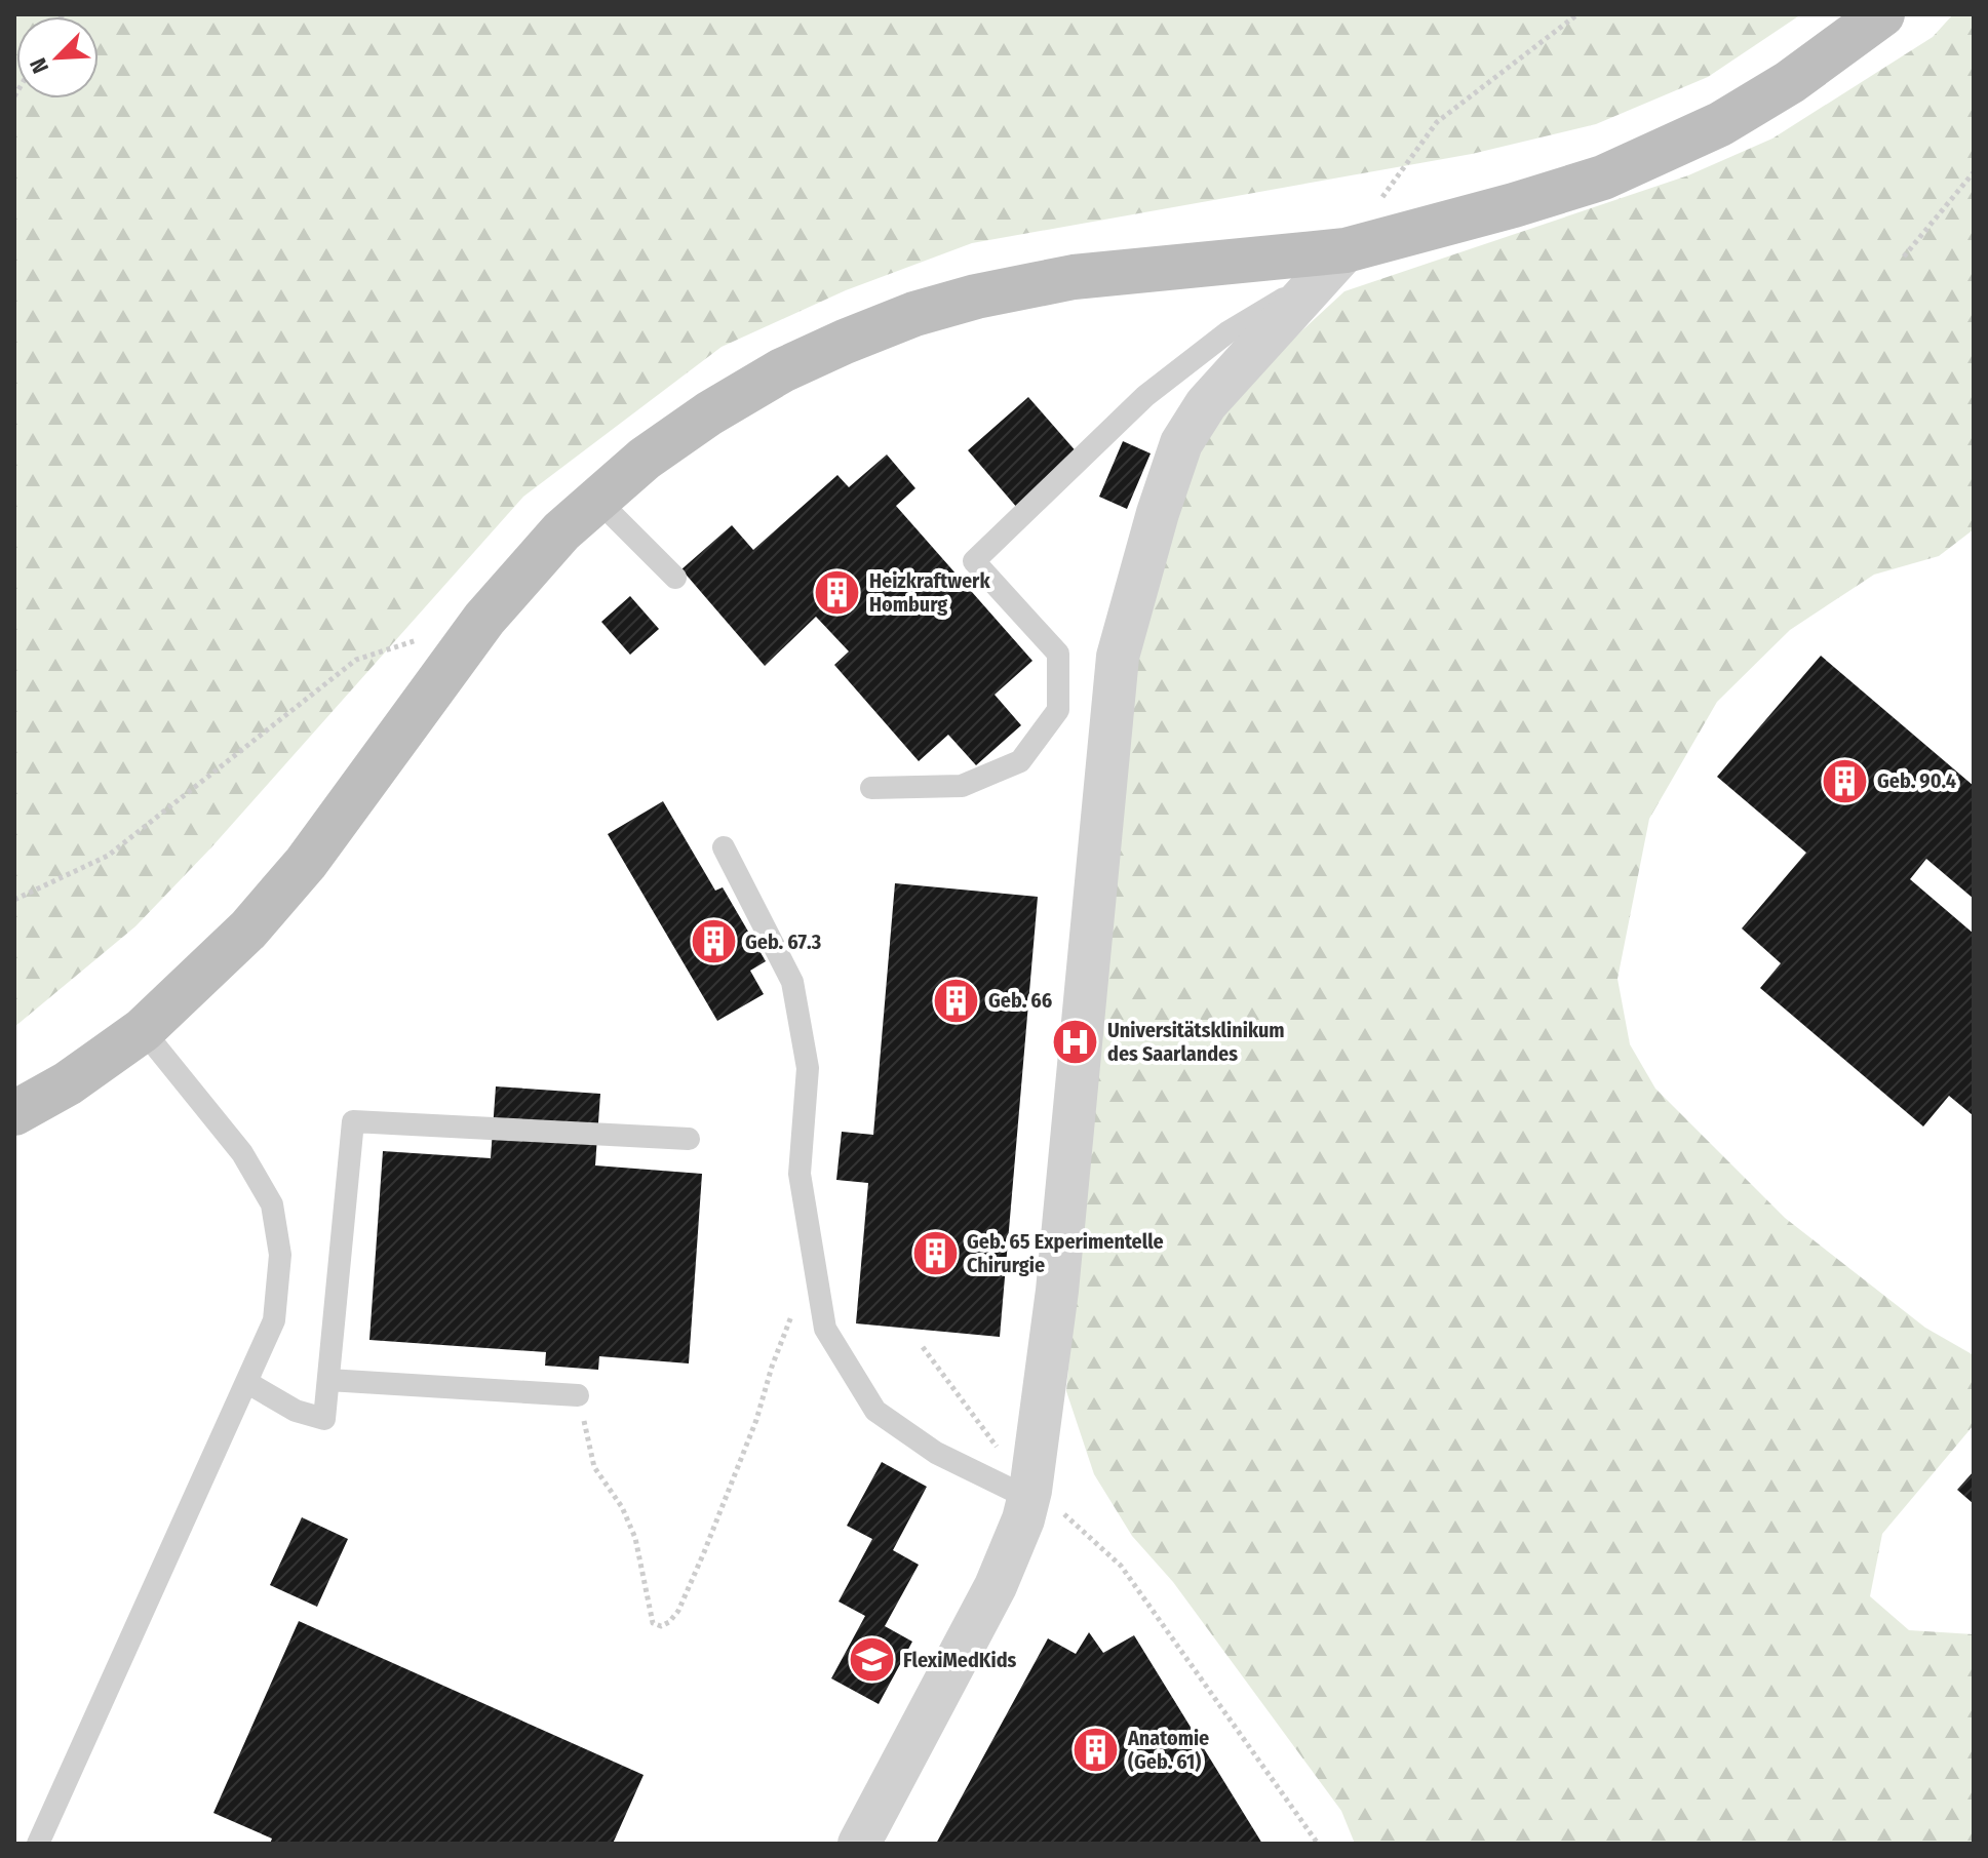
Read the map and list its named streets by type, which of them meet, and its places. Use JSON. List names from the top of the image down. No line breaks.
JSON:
{"places":{"building":["Heizkraftwerk Homburg","Geb. 90.4","Geb. 67.3","Geb. 66","Geb. 65 Experimentelle Chirurgie","Anatomie (Geb. 61)"],"hospital":["Universitätsklinikum des Saarlandes"],"school or university":["FlexiMedKids"]},"north":"bottom left"}
